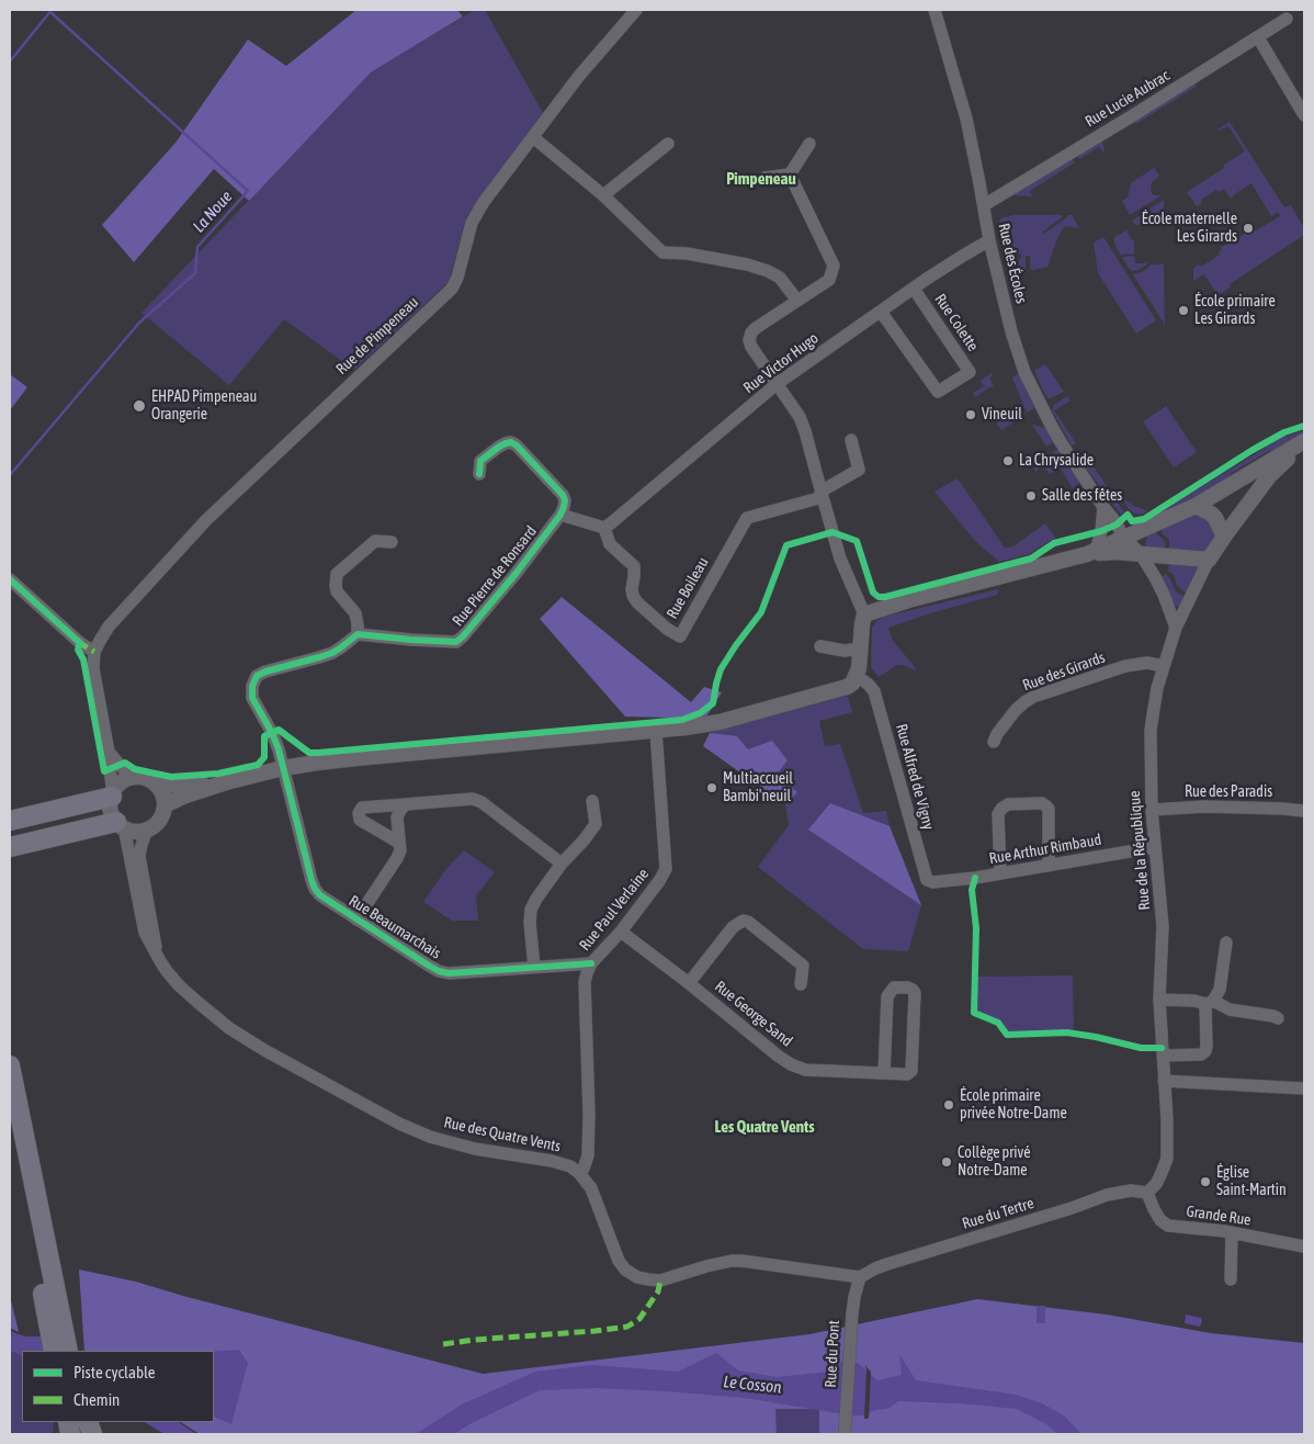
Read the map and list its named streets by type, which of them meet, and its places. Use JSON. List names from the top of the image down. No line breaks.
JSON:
{"streets":{"street":["Rue Lucie Aubrac","Rue des Écoles","Rue Colette","Rue de Pimpeneau","Rue Victor Hugo","Rue Pierre de Ronsard","Rue Boileau","Rue des Girards","Rue Alfred de Vigny","Rue des Paradis","Rue Arthur Rimbaud","Rue de la République","Rue Paul Verlaine","Rue Beaumarchais","Rue George Sand","Rue des Quatre Vents","Rue du Tertre","Grande Rue","Rue du Pont"]},"crossings":[["Rue Lucie Aubrac","Rue des Écoles"],["Rue des Écoles","Rue Victor Hugo"],["Rue des Écoles","Rue de la République"],["Rue Colette","Rue Victor Hugo"],["Rue de Pimpeneau","Rue des Quatre Vents"],["Rue Victor Hugo","Rue Boileau"],["Rue des Girards","Rue de la République"],["Rue Alfred de Vigny","Rue Arthur Rimbaud"],["Rue des Paradis","Rue de la République"],["Rue Arthur Rimbaud","Rue de la République"],["Rue de la République","Rue du Tertre"],["Rue de la République","Grande Rue"],["Rue Paul Verlaine","Rue Beaumarchais"],["Rue Paul Verlaine","Rue George Sand"],["Rue Paul Verlaine","Rue des Quatre Vents"],["Rue du Tertre","Grande Rue"],["Rue du Tertre","Rue du Pont"]],"districts":["Pimpeneau","Les Quatre Vents"],"water":["La Noue","Le Cosson"],"places":["École maternelle Les Girards","École primaire Les Girards","EHPAD Pimpeneau Orangerie","Vineuil","La Chrysalide","Salle des fêtes","Multiaccueil Bambi'neuil","École primaire privée Notre-Dame","Collège privé Notre-Dame","Église Saint-Martin"],"legend":["Piste cyclable","Chemin"]}
